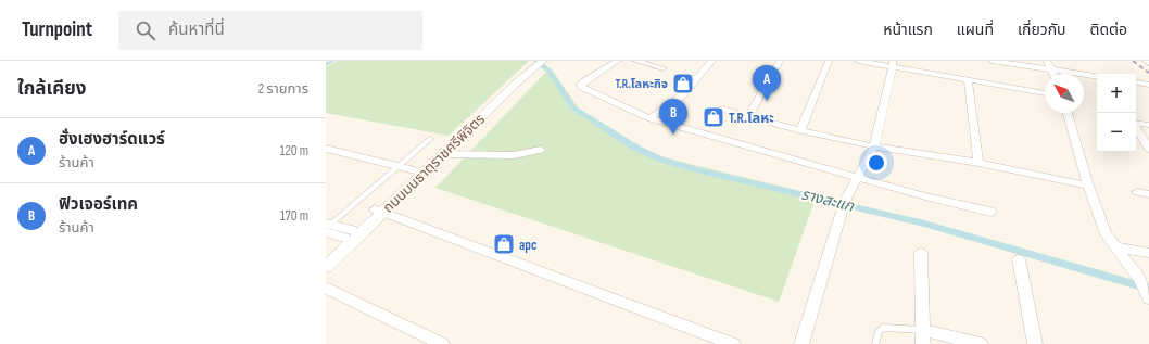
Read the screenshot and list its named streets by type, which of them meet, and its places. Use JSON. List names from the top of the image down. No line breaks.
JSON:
{"streets":{"street":["ถนนมนธาตุราชศรีพิจิตร"]},"water":["รางสะแก"],"places":{"shop":["T.R.โลหะกิจ","T.R.โลหะ","apc"]},"north":"top left","page":{"header":"Turnpoint","search":"ค้นหาที่นี่","nav":["หน้าแรก","แผนที่","เกี่ยวกับ","ติดต่อ"],"heading":["ใกล้เคียง","2 รายการ"],"pins":["A","B"],"map_buttons":["+","−"],"list":[{"mark":"A","name":"ฮั่งเฮงฮาร์ดแวร์","note":"ร้านค้า","value":"120 m"},{"mark":"B","name":"ฟิวเจอร์เทค","note":"ร้านค้า","value":"170 m"}]}}
